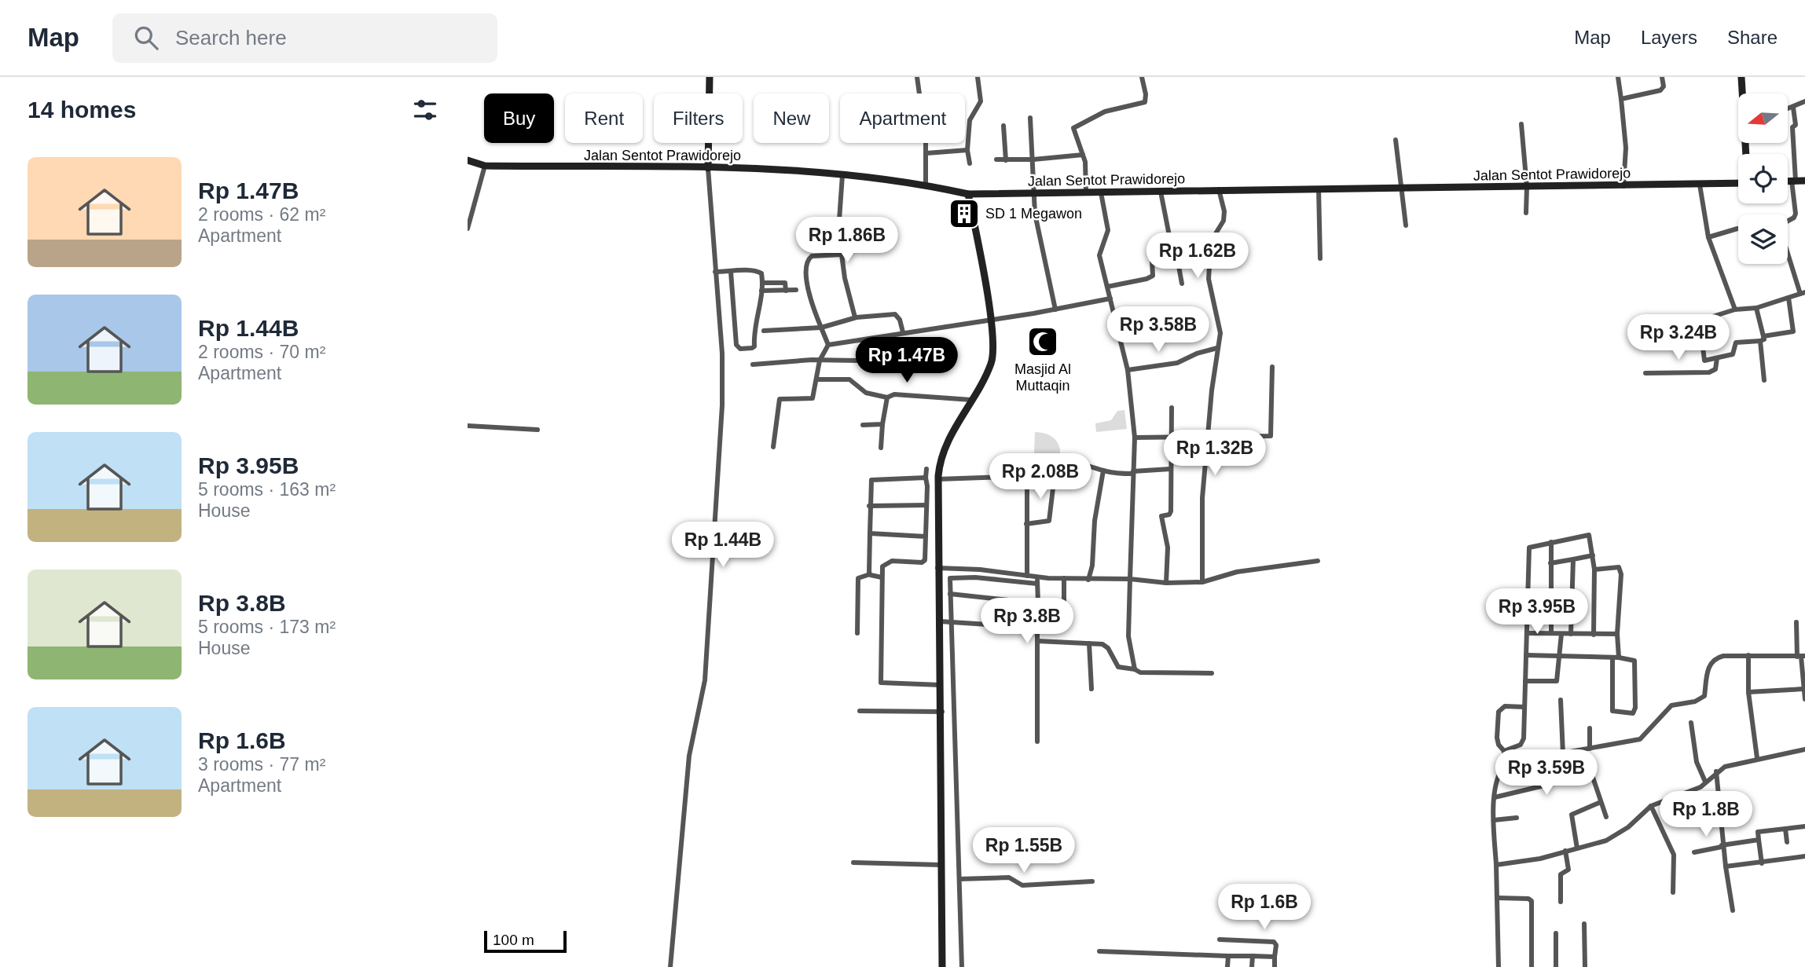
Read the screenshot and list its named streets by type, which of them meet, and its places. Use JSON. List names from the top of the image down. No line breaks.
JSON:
{"streets":{"main road":["Jalan Sentot Prawidorejo"]},"places":{"building":["SD 1 Megawon"],"mosque":["Masjid Al Muttaqin"]},"scale_bar":"100 m","north":"left","page":{"header":"Map","search":"Search here","nav":["Map","Layers","Share"],"heading":"14 homes","chip":["Buy","Rent","Filters","New","Apartment"],"list":[{"name":"Rp 1.47B","note":"2 rooms · 62 m² · Apartment"},{"name":"Rp 1.44B","note":"2 rooms · 70 m² · Apartment"},{"name":"Rp 3.95B","note":"5 rooms · 163 m² · House"},{"name":"Rp 3.8B","note":"5 rooms · 173 m² · House"},{"name":"Rp 1.6B","note":"3 rooms · 77 m² · Apartment"}],"price":["Rp 1.86B","Rp 1.62B","Rp 3.58B","Rp 3.24B","Rp 1.47B","Rp 1.32B","Rp 2.08B","Rp 1.44B","Rp 3.95B","Rp 3.8B","Rp 3.59B","Rp 1.8B","Rp 1.55B","Rp 1.6B"],"scale":"100 m"}}
